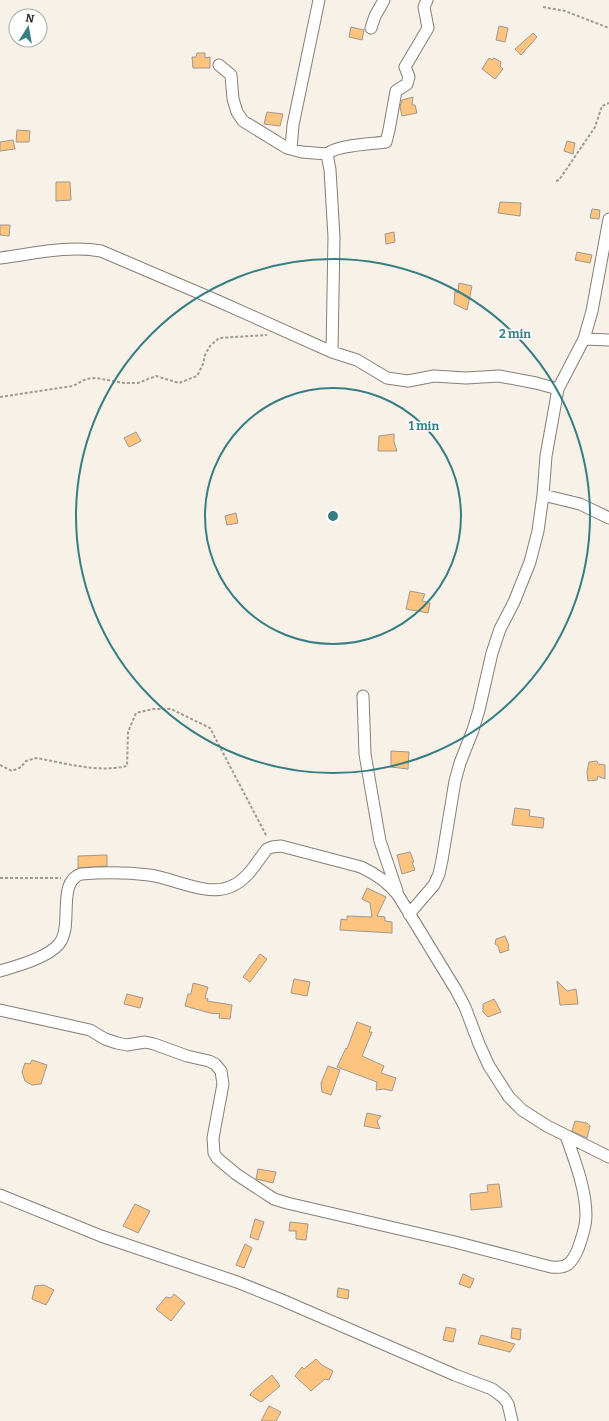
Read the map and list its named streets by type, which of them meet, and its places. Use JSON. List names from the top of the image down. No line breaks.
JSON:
{"north":"top","rings":["2 min","1 min"]}
